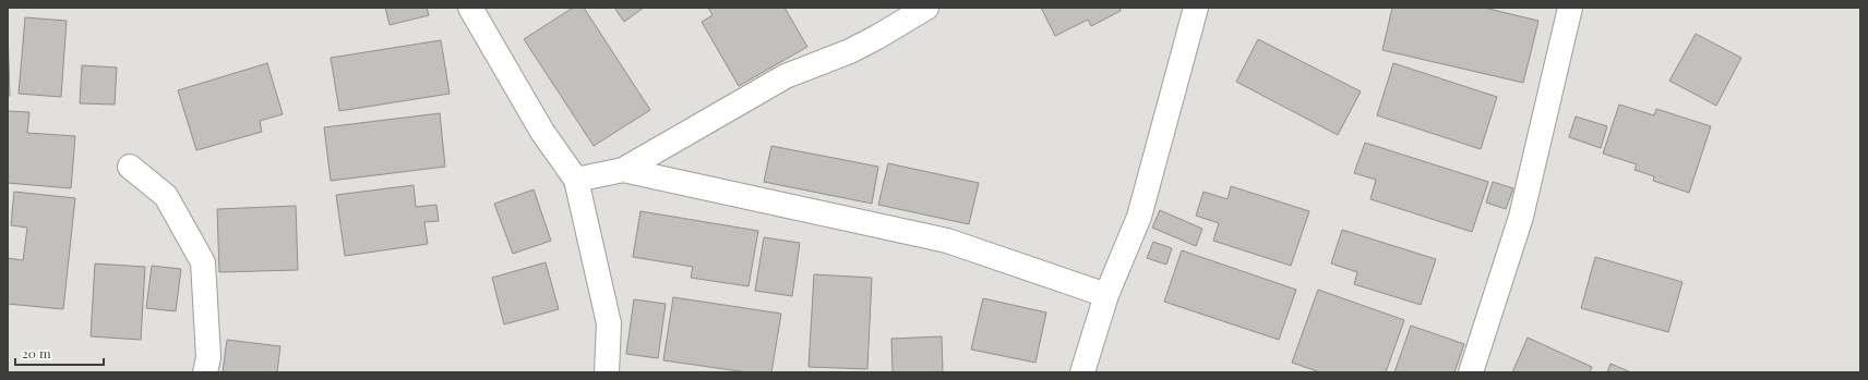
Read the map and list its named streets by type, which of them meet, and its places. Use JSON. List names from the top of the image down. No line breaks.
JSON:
{"scale_bar":"20 m"}
